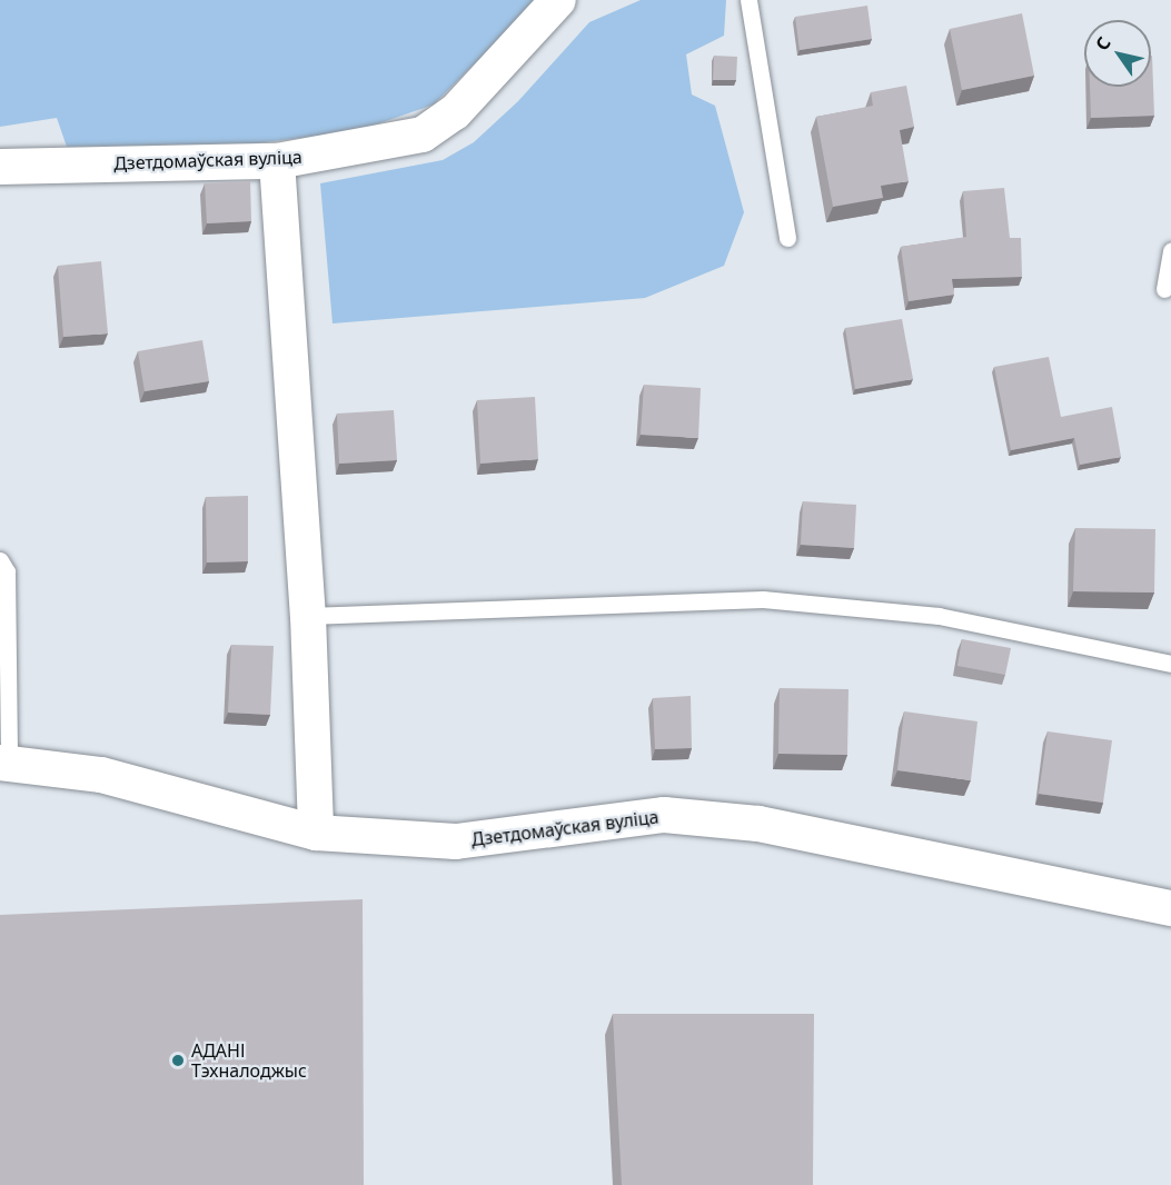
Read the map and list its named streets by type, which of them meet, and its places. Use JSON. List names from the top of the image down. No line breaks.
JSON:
{"streets":{"street":["Дзетдомаўская вуліца"]},"places":["АДАНІ Тэхналоджыс"],"north":"top left"}
